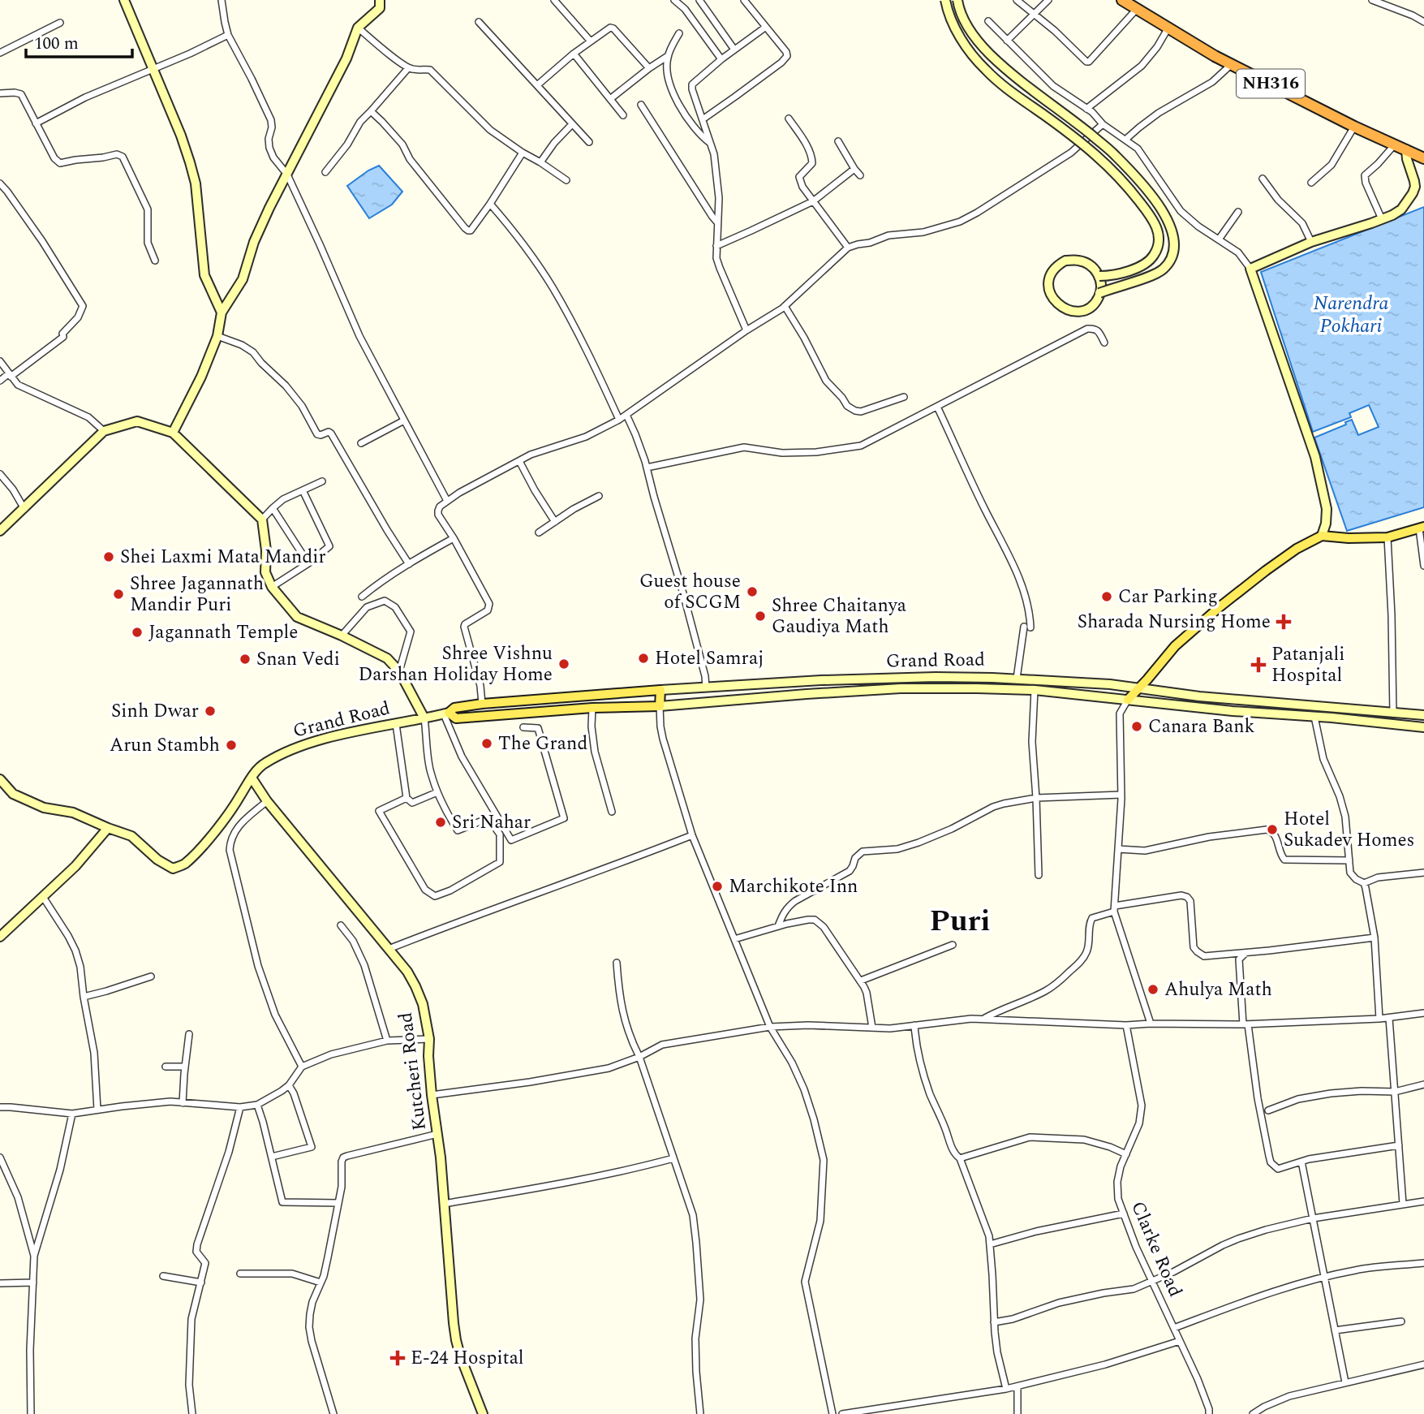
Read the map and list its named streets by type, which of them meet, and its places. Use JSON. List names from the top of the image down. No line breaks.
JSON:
{"streets":{"highway":["NH316"],"main road":["Grand Road","Kutcheri Road"],"street":["Clarke Road"]},"crossings":[["Grand Road","Kutcheri Road"]],"districts":["Puri"],"water":["Narendra Pokhari"],"places":{"other":["Shei Laxmi Mata Mandir","Guest house of SCGM","Shree Jagannath Mandir Puri","Car Parking","Shree Chaitanya Gaudiya Math","Jagannath Temple","Hotel Samraj","Snan Vedi","Shree Vishnu Darshan Holiday Home","Sinh Dwar","Canara Bank","The Grand","Arun Stambh","Sri Nahar","Hotel Sukadev Homes","Marchikote Inn","Ahulya Math"],"health":["Sharada Nursing Home","Patanjali Hospital","E-24 Hospital"]},"scale_bar":"100 m"}
